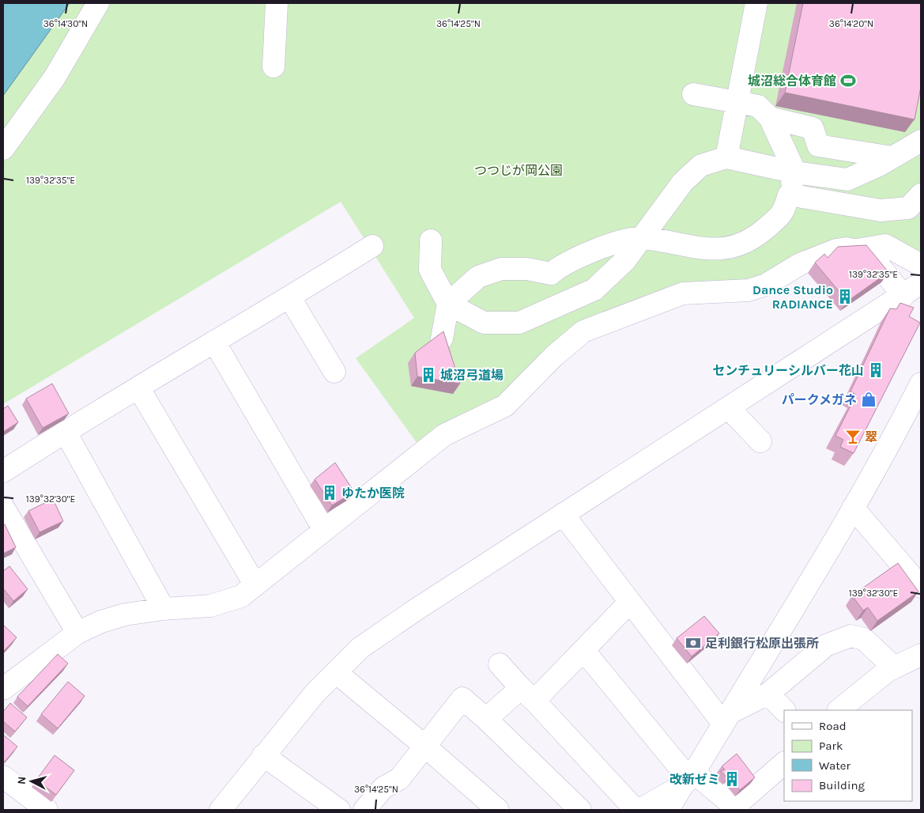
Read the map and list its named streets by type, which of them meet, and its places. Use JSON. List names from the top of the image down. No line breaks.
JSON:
{"parks":["つつじが岡公園"],"places":{"sports":["城沼総合体育館"],"building":["Dance Studio RADIANCE","センチュリーシルバー花山","城沼弓道場","ゆたか医院","改新ゼミ"],"shop":["パークメガネ"],"bar":["翠"],"bank":["足利銀行松原出張所"]},"legend":["Road","Park","Water","Building"],"north":"left","coordinates":["36°14'30\"N","36°14'25\"N","36°14'20\"N","139°32'35\"E","139°32'30\"E"]}
